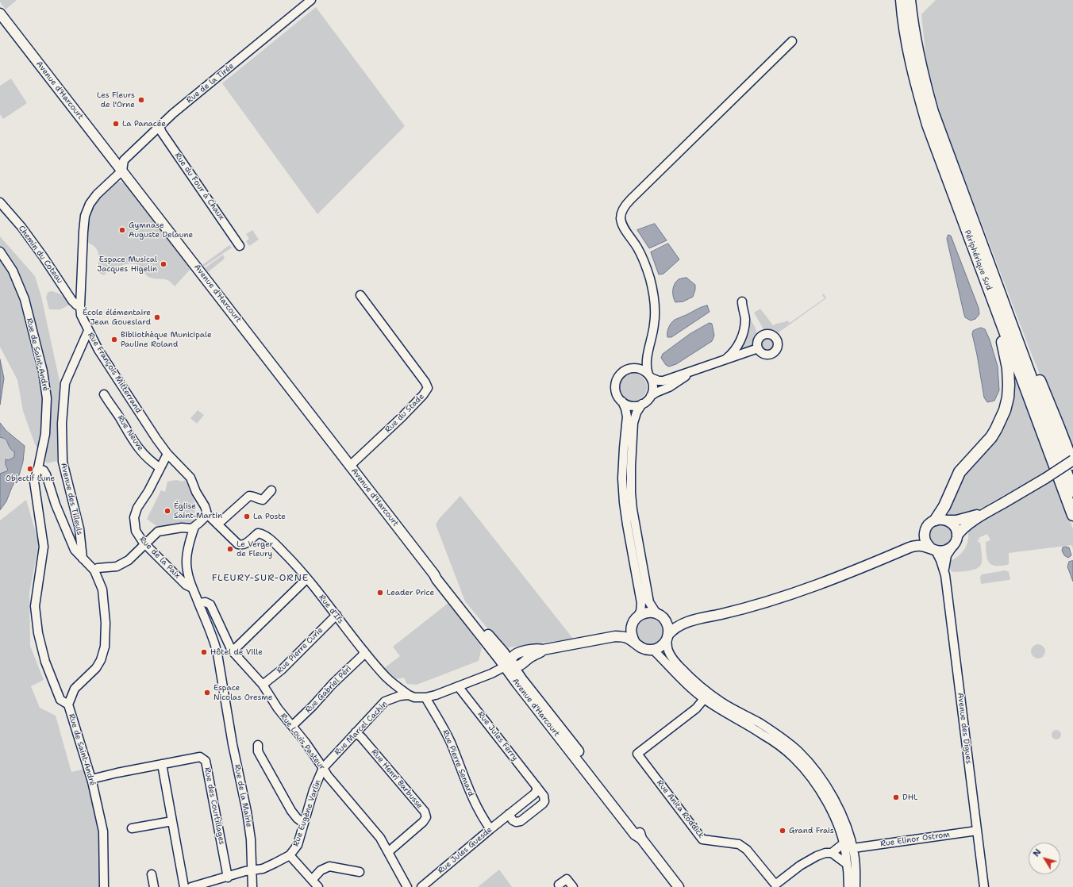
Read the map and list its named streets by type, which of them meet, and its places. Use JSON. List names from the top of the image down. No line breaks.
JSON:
{"streets":{"highway":["Périphérique Sud"],"main road":["Avenue d'Harcourt"],"street":["Rue de la Tirée","Rue du Four à Chaux","Chemin du Coteau","Rue de Saint-André","Rue François Mitterrand","Rue du Stade","Rue Neuve","Avenue des Tilleuls","Rue de la Paix","Rue d'Ifs","Rue Pierre Curie","Rue Gabriel Péri","Rue Marcel Cachin","Avenue des Digues","Rue Jules Ferry","Rue Louis Pasteur","Rue Pierre Semard","Rue Henri Barbusse","Rue de la Mairie","Rue des Courtillages","Rue Anita Roddick","Rue Eugène Varlin","Rue Elinor Ostrom","Rue Jules Guesde"]},"crossings":[["Rue de la Tirée","Avenue d'Harcourt"],["Rue de la Tirée","Rue du Four à Chaux"],["Rue de la Tirée","Rue François Mitterrand"],["Avenue d'Harcourt","Rue François Mitterrand"],["Avenue d'Harcourt","Rue du Stade"],["Avenue d'Harcourt","Rue Marcel Cachin"],["Chemin du Coteau","Rue François Mitterrand"],["Rue de Saint-André","Rue des Courtillages"],["Rue François Mitterrand","Avenue des Tilleuls"],["Rue François Mitterrand","Rue de la Paix"],["Rue François Mitterrand","Rue d'Ifs"],["Rue Neuve","Rue de la Paix"],["Rue de la Paix","Rue de la Mairie"],["Rue d'Ifs","Rue Pierre Curie"],["Rue d'Ifs","Rue Gabriel Péri"],["Rue d'Ifs","Rue Marcel Cachin"],["Rue Pierre Curie","Rue Louis Pasteur"],["Rue Gabriel Péri","Rue Louis Pasteur"],["Rue Marcel Cachin","Rue Jules Ferry"],["Rue Marcel Cachin","Rue Louis Pasteur"],["Rue Marcel Cachin","Rue Pierre Semard"],["Rue Marcel Cachin","Rue Henri Barbusse"],["Rue Marcel Cachin","Rue Eugène Varlin"],["Avenue des Digues","Rue Elinor Ostrom"],["Rue Jules Ferry","Rue Jules Guesde"],["Rue Louis Pasteur","Rue Henri Barbusse"],["Rue Louis Pasteur","Rue de la Mairie"],["Rue Louis Pasteur","Rue Eugène Varlin"],["Rue Pierre Semard","Rue Jules Guesde"],["Rue de la Mairie","Rue Eugène Varlin"],["Rue des Courtillages","Rue Eugène Varlin"]],"districts":["FLEURY-SUR-ORNE"],"places":["Les Fleurs de l'Orne","La Panacée","Gymnase Auguste Delaune","Espace Musical Jacques Higelin","École élémentaire Jean Goueslard","Bibliothèque Municipale Pauline Roland","Objectif Lune","Église Saint-Martin","La Poste","Le Verger de Fleury","Leader Price","Hôtel de Ville","Espace Nicolas Oresme","DHL","Grand Frais"],"north":"top left"}
